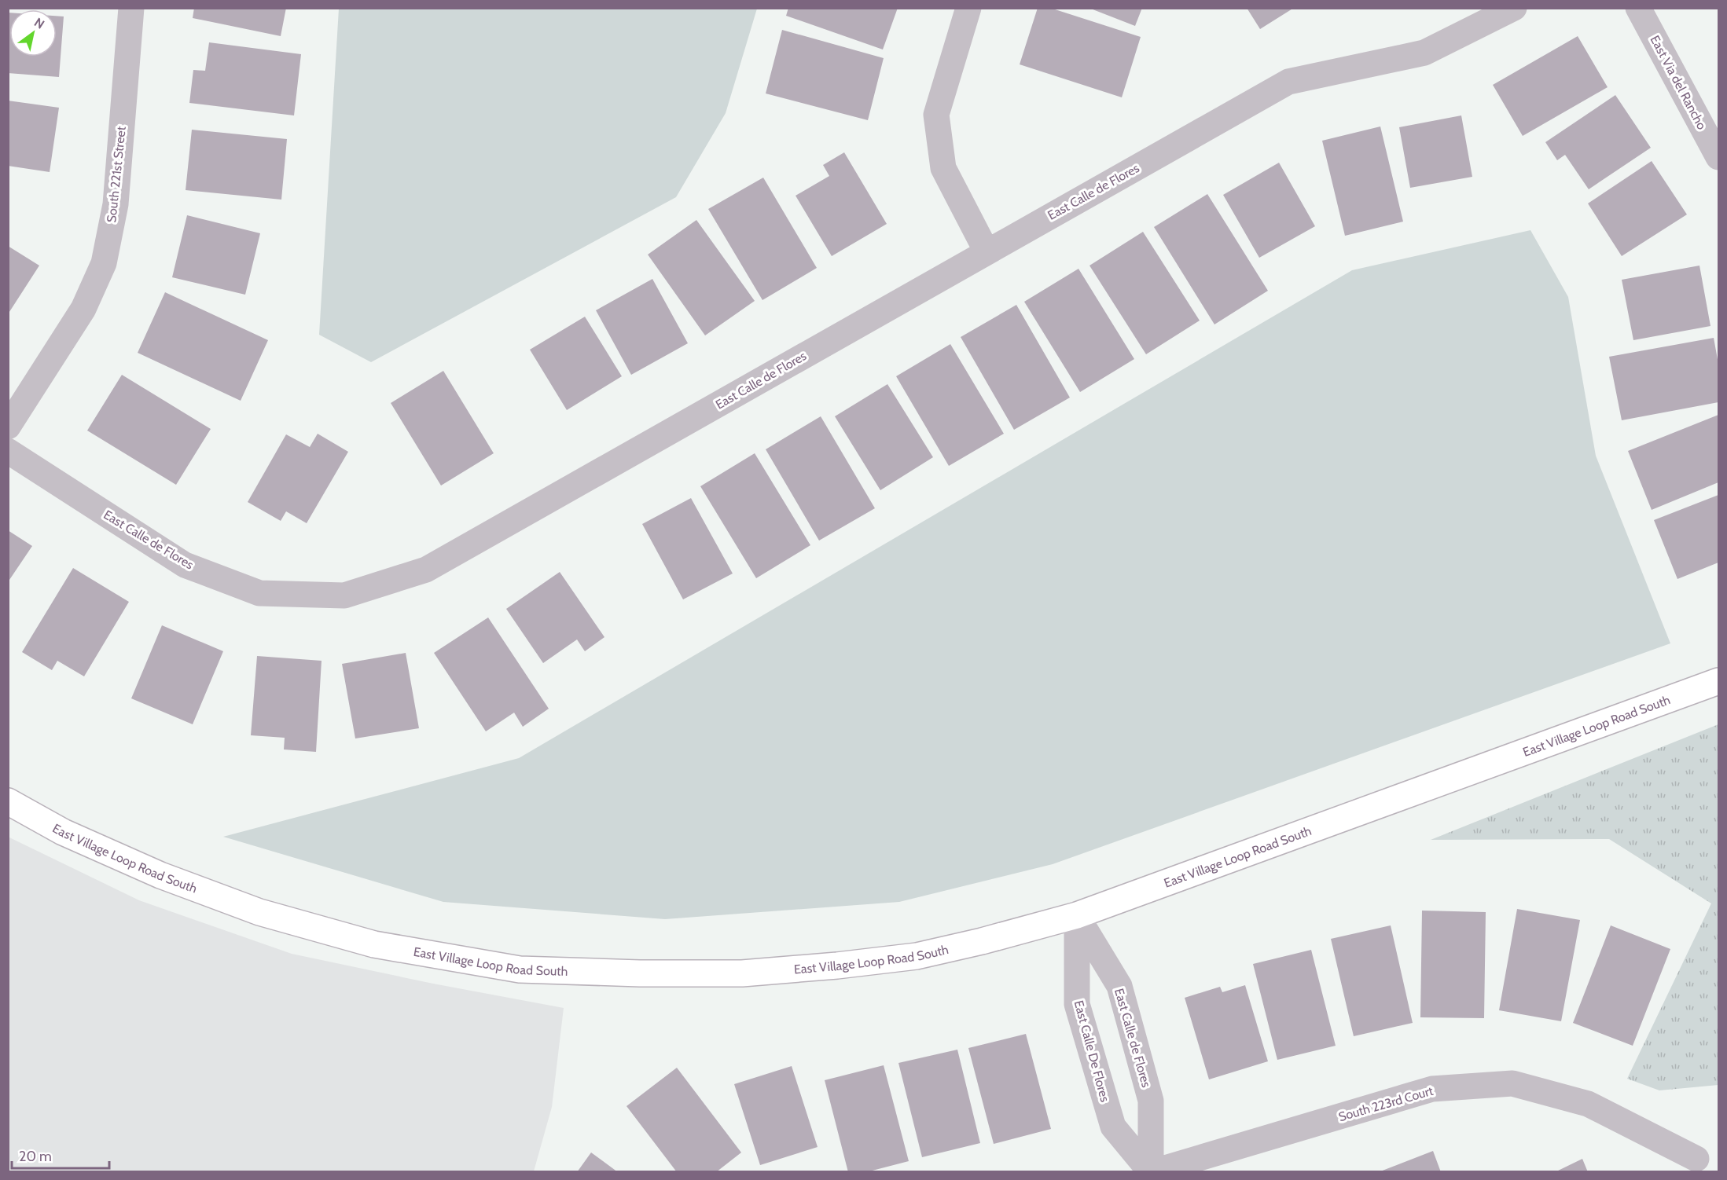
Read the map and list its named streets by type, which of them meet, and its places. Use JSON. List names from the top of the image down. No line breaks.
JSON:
{"streets":{"street":["East Via del Rancho","South 221st Street","East Calle de Flores","East Village Loop Road South","East Calle De Flores","South 223rd Court"]},"crossings":[["East Calle de Flores","East Village Loop Road South"],["East Calle de Flores","East Calle De Flores"],["East Calle de Flores","South 223rd Court"],["East Village Loop Road South","East Calle De Flores"],["East Calle De Flores","South 223rd Court"]],"scale_bar":"20 m","north":"top right"}
